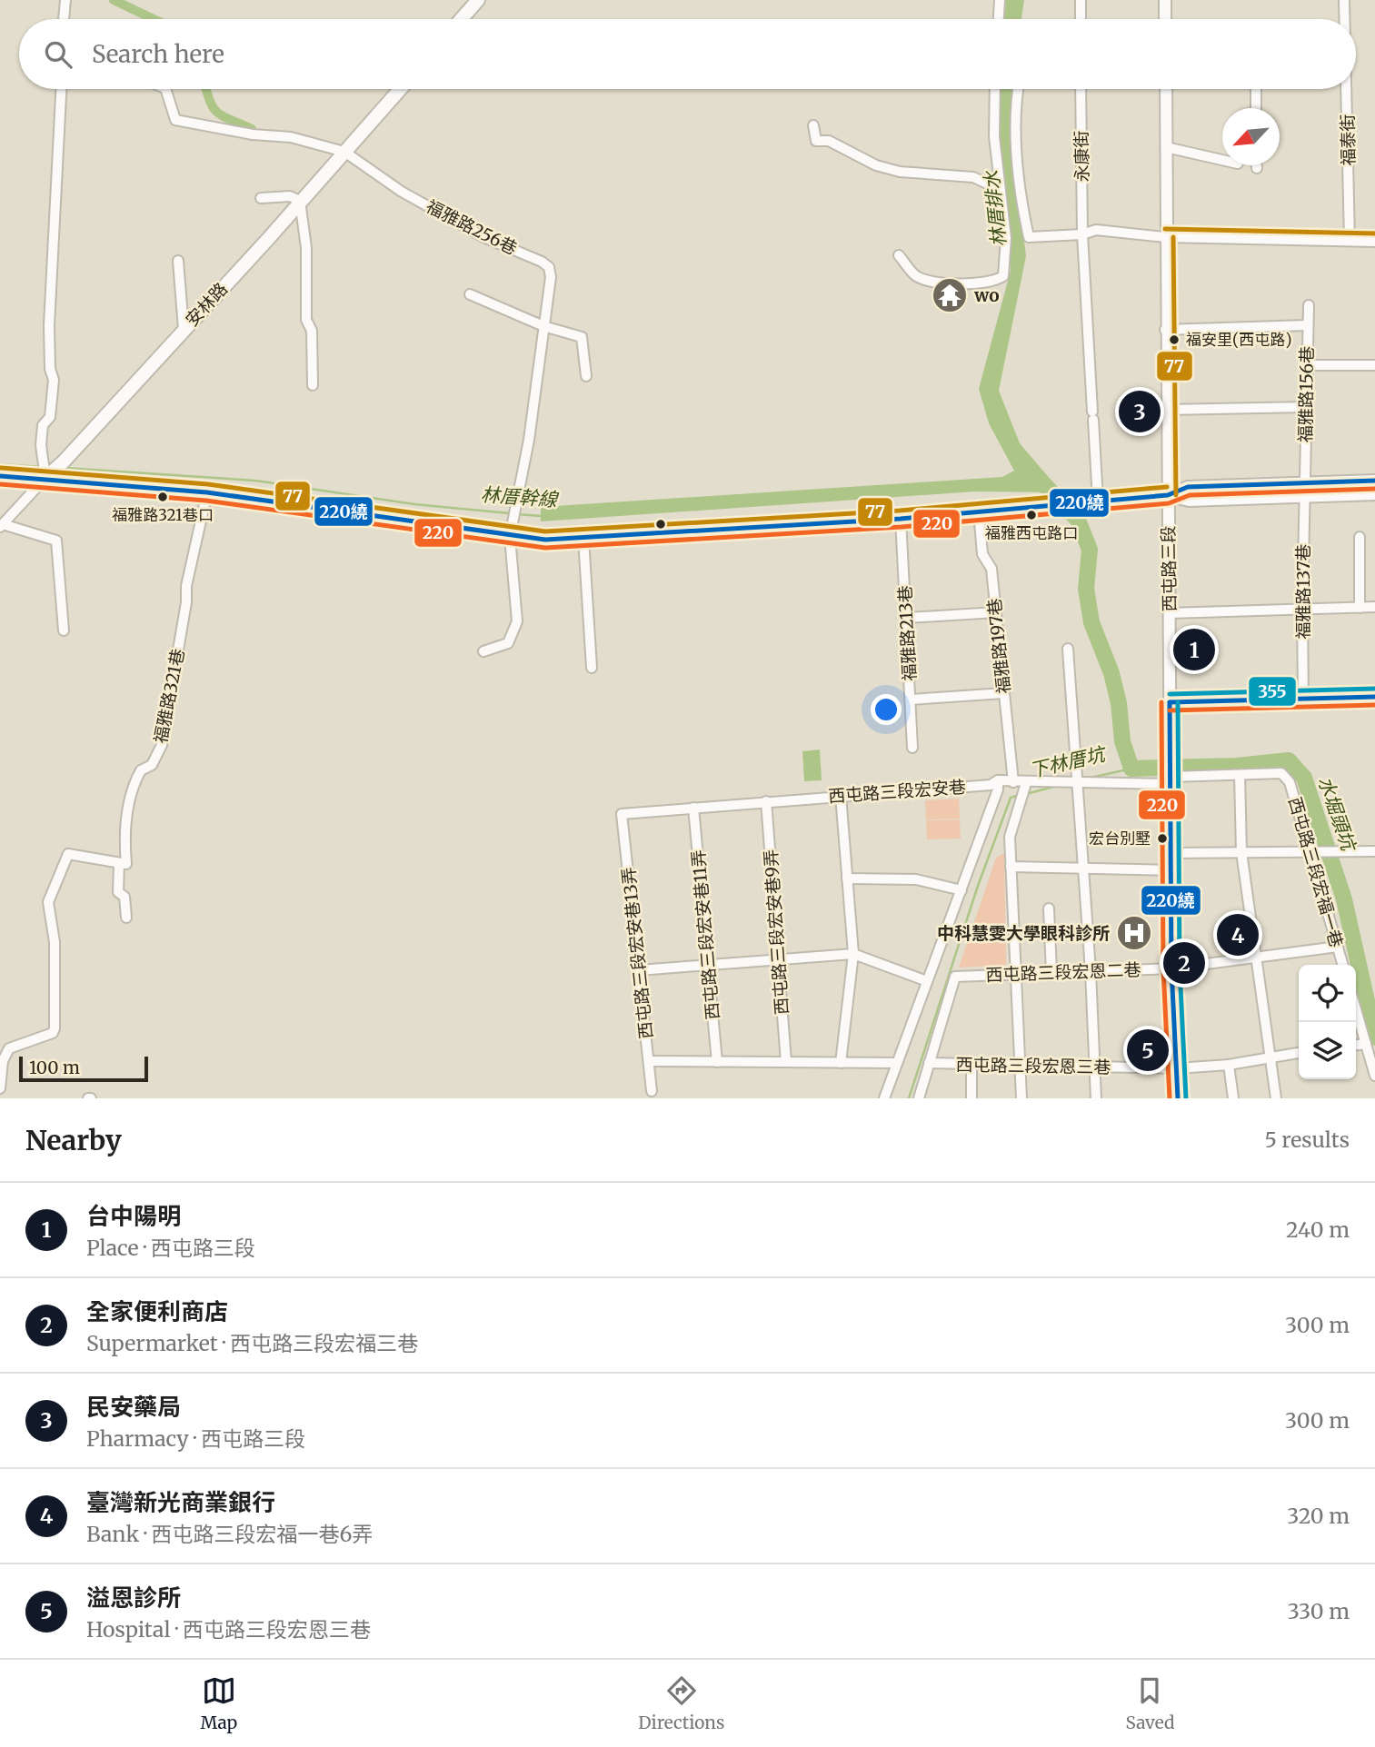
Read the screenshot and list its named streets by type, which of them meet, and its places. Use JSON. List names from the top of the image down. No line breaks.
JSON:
{"streets":{"main road":["安林路"],"street":["福泰街","永康街","福雅路256巷","福雅路156巷","西屯路三段","福雅路137巷","福雅路213巷","福雅路197巷","福雅路321巷","西屯路三段宏安巷","西屯路三段宏福一巷","西屯路三段宏安巷9弄","西屯路三段宏安巷11弄","西屯路三段宏安巷13弄","西屯路三段宏恩二巷","西屯路三段宏恩三巷"]},"crossings":[["福雅路256巷","安林路"],["福雅路156巷","福雅路137巷"],["西屯路三段","西屯路三段宏安巷"],["西屯路三段","西屯路三段宏福一巷"],["西屯路三段","西屯路三段宏恩二巷"],["西屯路三段","西屯路三段宏恩三巷"],["福雅路197巷","西屯路三段宏安巷"],["西屯路三段宏安巷","西屯路三段宏福一巷"],["西屯路三段宏安巷","西屯路三段宏安巷9弄"],["西屯路三段宏安巷","西屯路三段宏安巷11弄"],["西屯路三段宏安巷","西屯路三段宏安巷13弄"],["西屯路三段宏福一巷","西屯路三段宏恩二巷"],["西屯路三段宏恩二巷","西屯路三段宏恩三巷"]],"water":["林厝排水","林厝幹線","下林厝坑","水堀頭坑"],"places":{"temple":["wo"],"other":["福安里(西屯路)","福雅路321巷口","福雅西屯路口","宏台別墅"],"hospital":["中科慧雯大學眼科診所"]},"lines":["transit line 77","transit line 220繞","transit line 220","transit line 355"],"scale_bar":"100 m","north":"bottom left","page":{"search":"Search here","pins":["3","1","4","2","5"],"scale":"100 m","heading":["Nearby","5 results"],"list":[{"mark":"1","name":"台中陽明","note":"Place · 西屯路三段","value":"240 m"},{"mark":"2","name":"全家便利商店","note":"Supermarket · 西屯路三段宏福三巷","value":"300 m"},{"mark":"3","name":"民安藥局","note":"Pharmacy · 西屯路三段","value":"300 m"},{"mark":"4","name":"臺灣新光商業銀行","note":"Bank · 西屯路三段宏福一巷6弄","value":"320 m"},{"mark":"5","name":"溢恩診所","note":"Hospital · 西屯路三段宏恩三巷","value":"330 m"}],"nav":["Map","Directions","Saved"]}}
